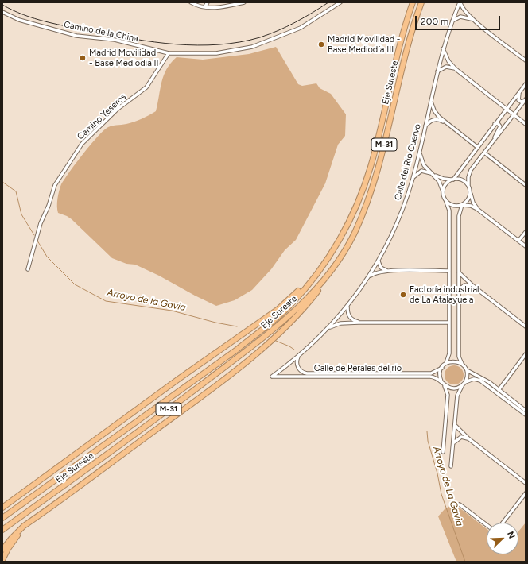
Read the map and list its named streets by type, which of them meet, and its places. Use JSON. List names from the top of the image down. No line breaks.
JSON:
{"streets":{"highway":["Eje Sureste","M-31"],"street":["Camino de la China","Camino Yeseros","Calle del Río Cuervo","Calle de Perales del río"]},"crossings":[["Camino de la China","Camino Yeseros"],["Calle del Río Cuervo","Calle de Perales del río"]],"water":["Arroyo de la Gavia","Arroyo de La Gavia"],"places":["Madrid Movilidad - Base Mediodía III","Madrid Movilidad - Base Mediodía II","Factoría industrial de La Atalayuela"],"scale_bar":"200 m","north":"top right"}
